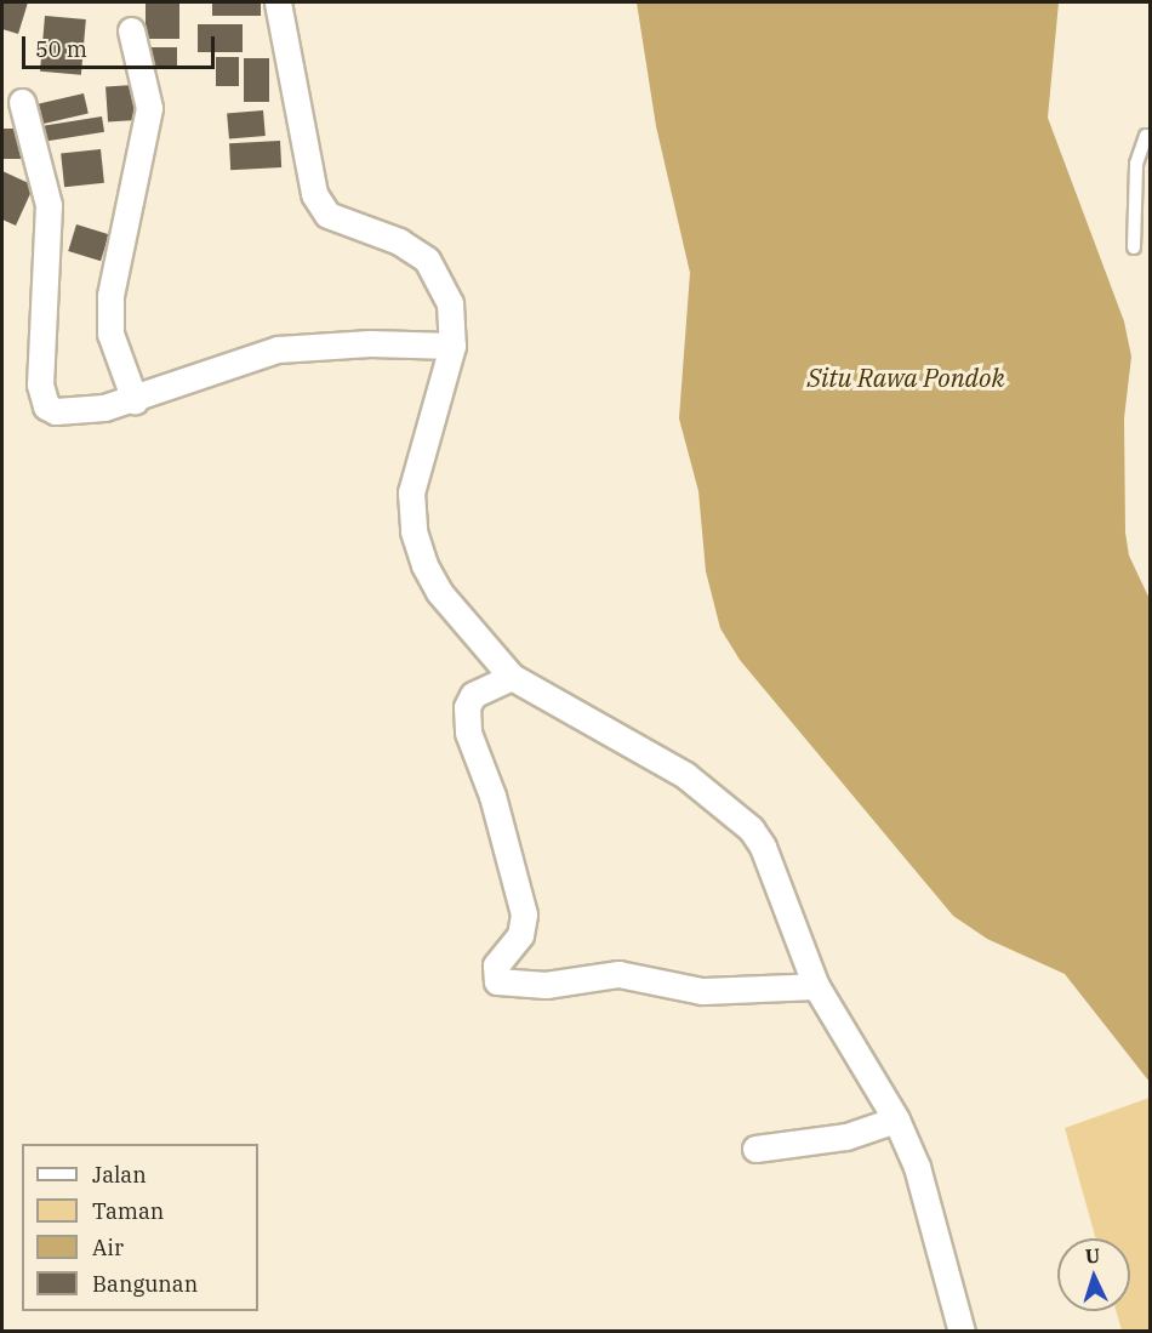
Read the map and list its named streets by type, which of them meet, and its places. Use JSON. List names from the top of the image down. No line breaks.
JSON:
{"water":["Situ Rawa Pondok"],"legend":["Jalan","Taman","Air","Bangunan"],"scale_bar":"50 m","north":"top"}
